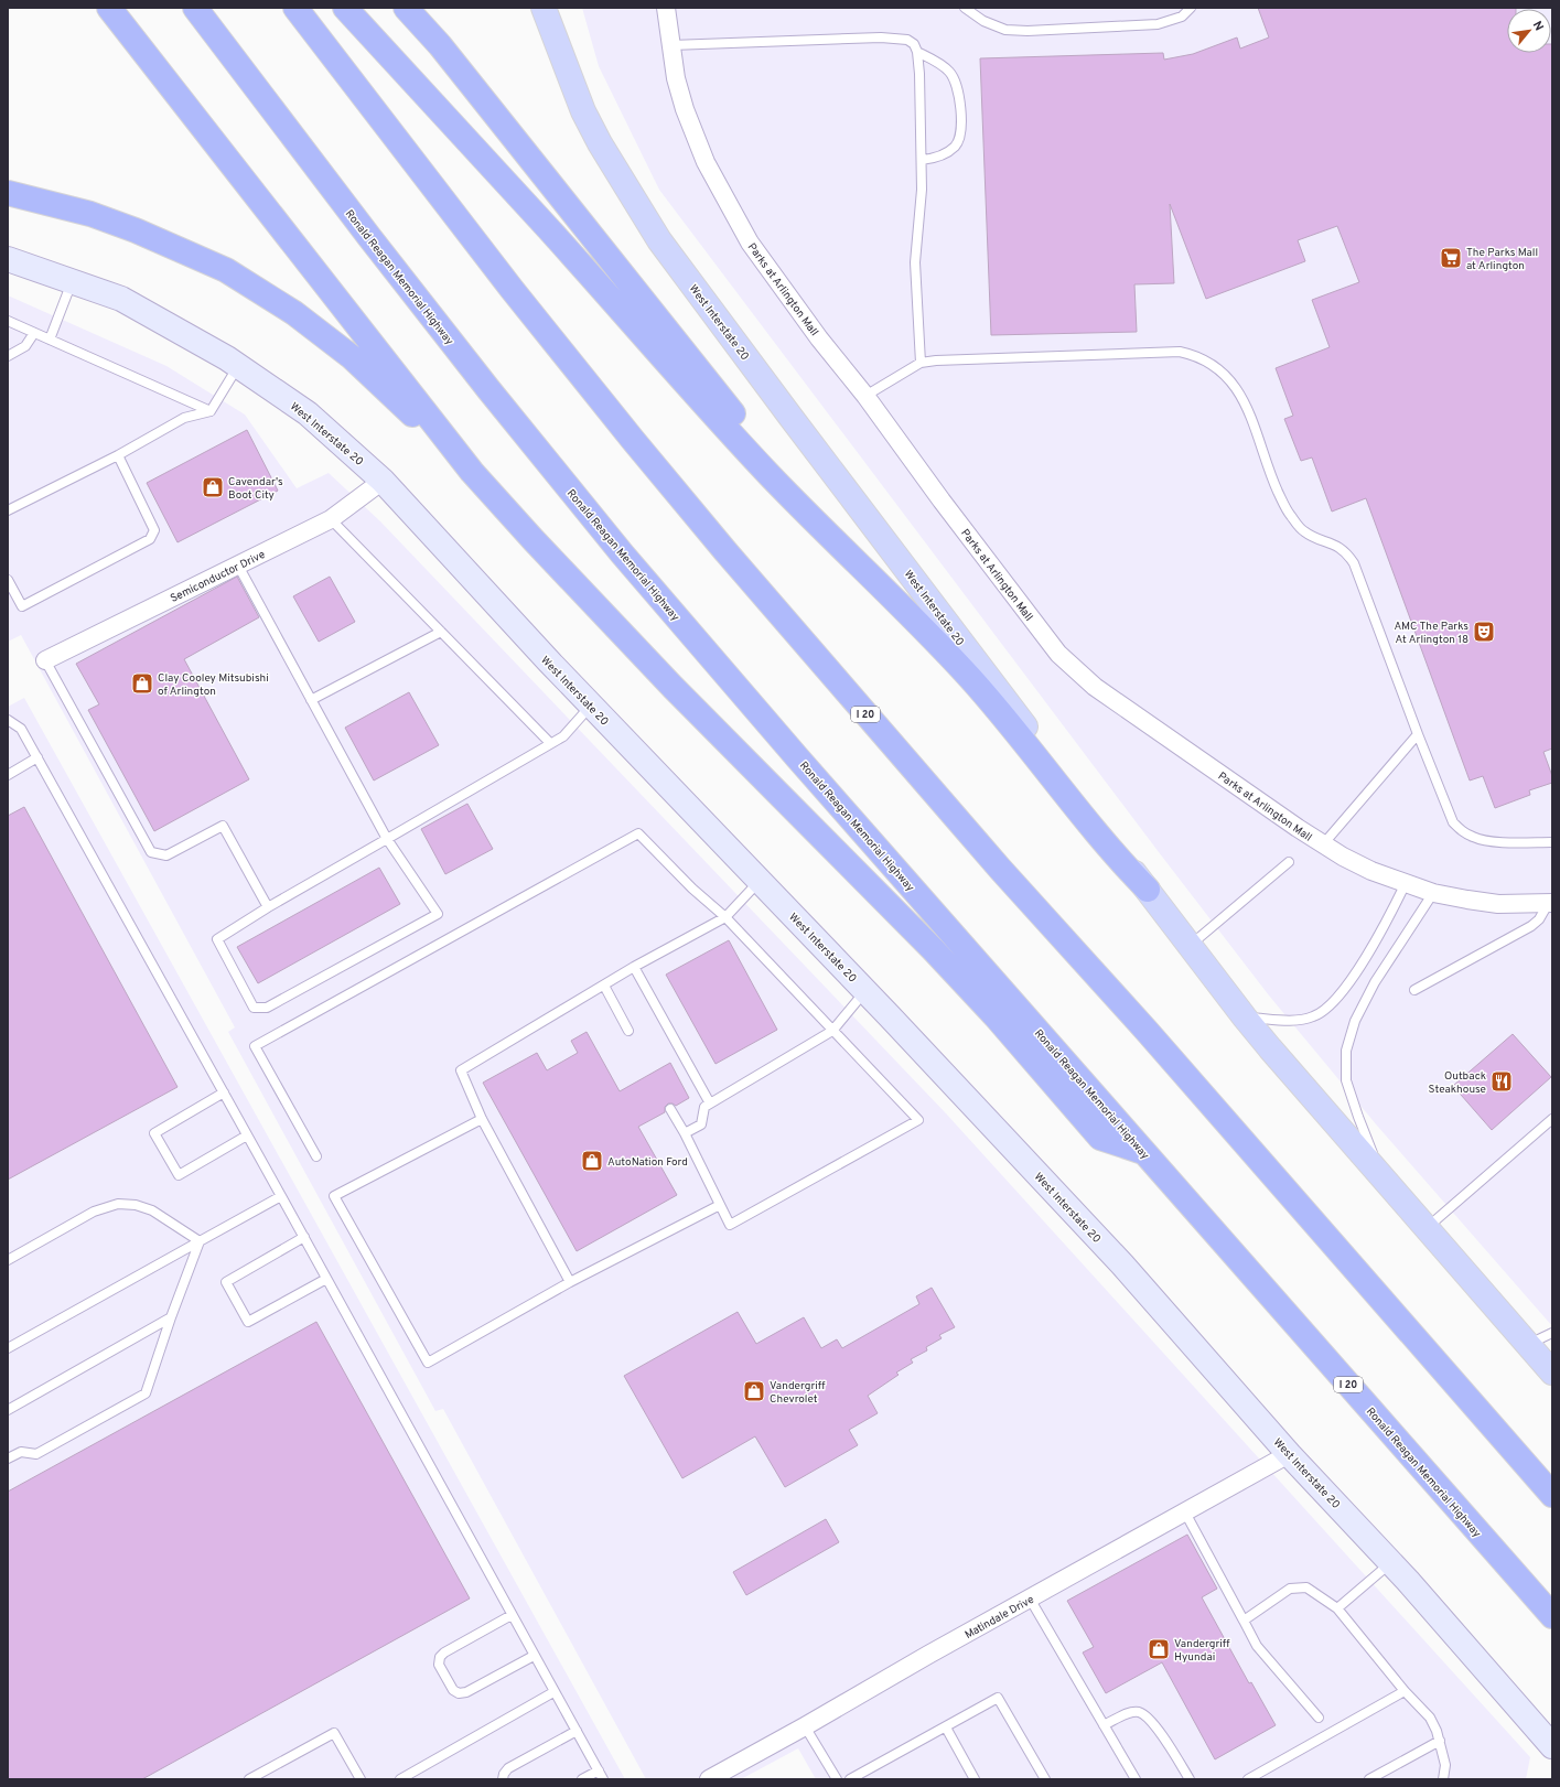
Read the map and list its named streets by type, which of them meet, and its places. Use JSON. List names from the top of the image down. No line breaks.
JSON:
{"streets":{"highway":["Ronald Reagan Memorial Highway","I 20"],"main road":["West Interstate 20"],"street":["Parks at Arlington Mall","Semiconductor Drive","Matindale Drive"]},"crossings":[["West Interstate 20","Semiconductor Drive"],["West Interstate 20","Matindale Drive"]],"places":{"supermarket":["The Parks Mall at Arlington"],"shop":["Cavendar's Boot City","Clay Cooley Mitsubishi of Arlington","AutoNation Ford","Vandergriff Chevrolet","Vandergriff Hyundai"],"theatre":["AMC The Parks At Arlington 18"],"restaurant":["Outback Steakhouse"]},"north":"top right"}
